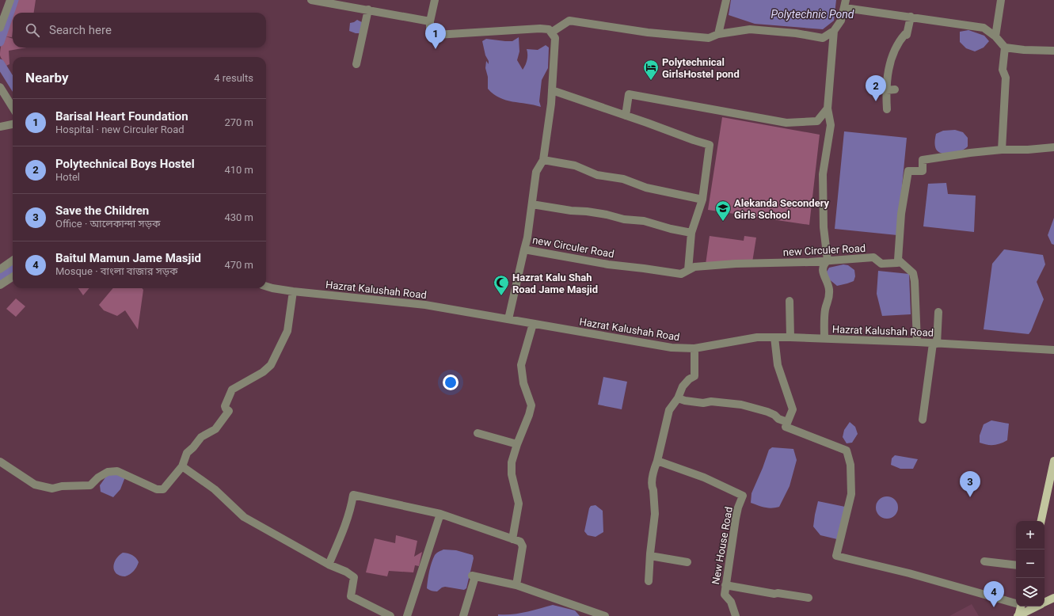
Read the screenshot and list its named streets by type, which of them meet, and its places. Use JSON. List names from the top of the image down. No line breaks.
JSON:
{"streets":{"street":["new Circuler Road","Hazrat Kalushah Road","New House Road"]},"water":["Polytechnic Pond"],"places":{"hotel":["Polytechnical GirlsHostel pond"],"school or university":["Alekanda Secondery Girls School"],"mosque":["Hazrat Kalu Shah Road Jame Masjid"]},"page":{"search":"Search here","pins":["1","2","3","4"],"heading":["Nearby","4 results"],"list":[{"mark":"1","name":"Barisal Heart Foundation","note":"Hospital · new Circuler Road","value":"270 m"},{"mark":"2","name":"Polytechnical Boys Hostel","note":"Hotel","value":"410 m"},{"mark":"3","name":"Save the Children","note":"Office · আলেকান্দা সড়ক","value":"430 m"},{"mark":"4","name":"Baitul Mamun Jame Masjid","note":"Mosque · বাংলা বাজার সড়ক","value":"470 m"}],"map_buttons":["+","−"]}}
